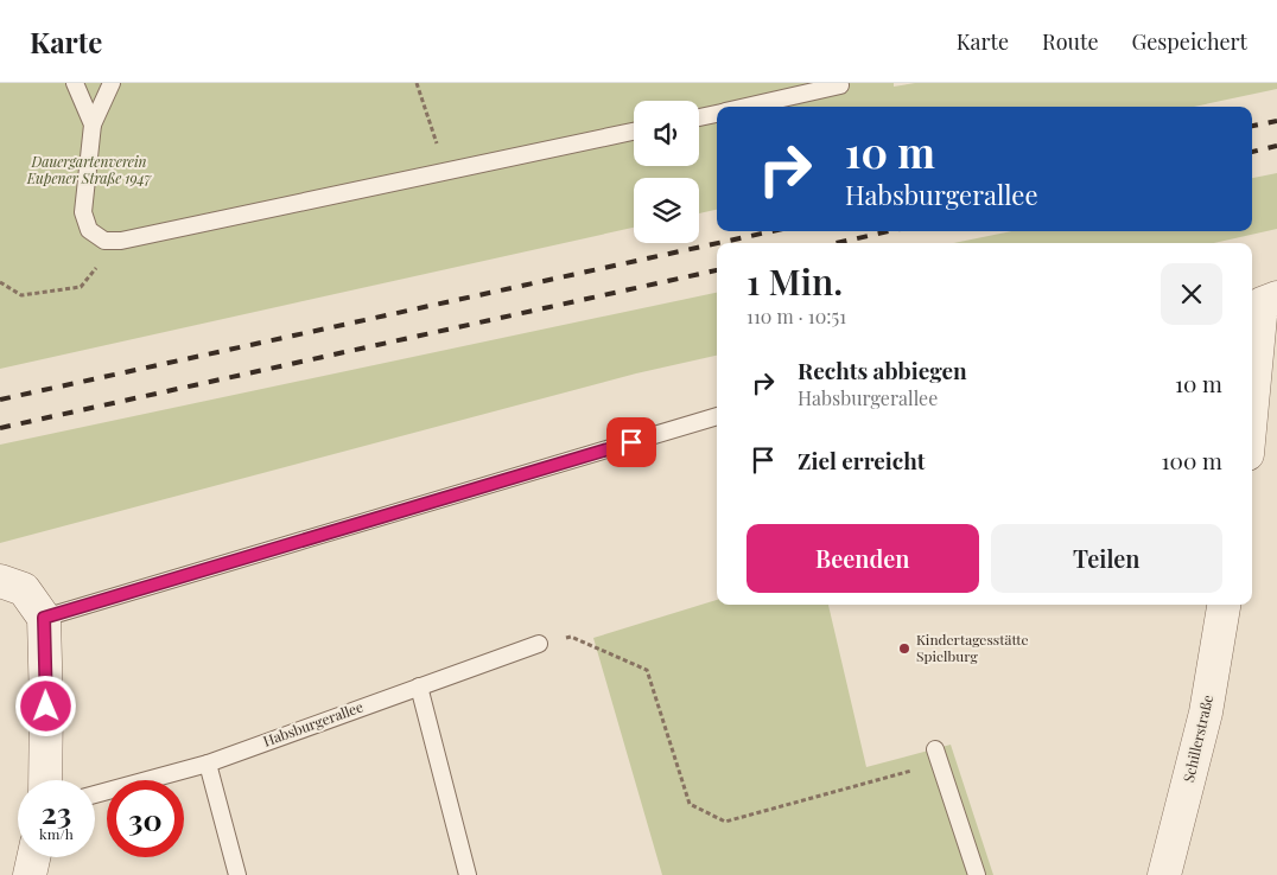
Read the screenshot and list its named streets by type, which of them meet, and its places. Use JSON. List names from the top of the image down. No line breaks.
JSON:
{"streets":{"street":["Schillerstraße"],"lane":["Habsburgerallee"]},"parks":["Dauergartenverein Eupener Straße 1947"],"places":["Kindertagesstätte Spielburg"],"page":{"header":"Karte","nav":["Karte","Route","Gespeichert"],"turn":["10 m","Habsburgerallee"],"heading":["1 Min.","110 m · 10:51"],"list":[{"name":"Rechts abbiegen","note":"Habsburgerallee","value":"10 m"},{"name":"Ziel erreicht","value":"100 m"}],"buttons":["Beenden","Teilen"],"speed":"23 km/h","limit":"30"}}
